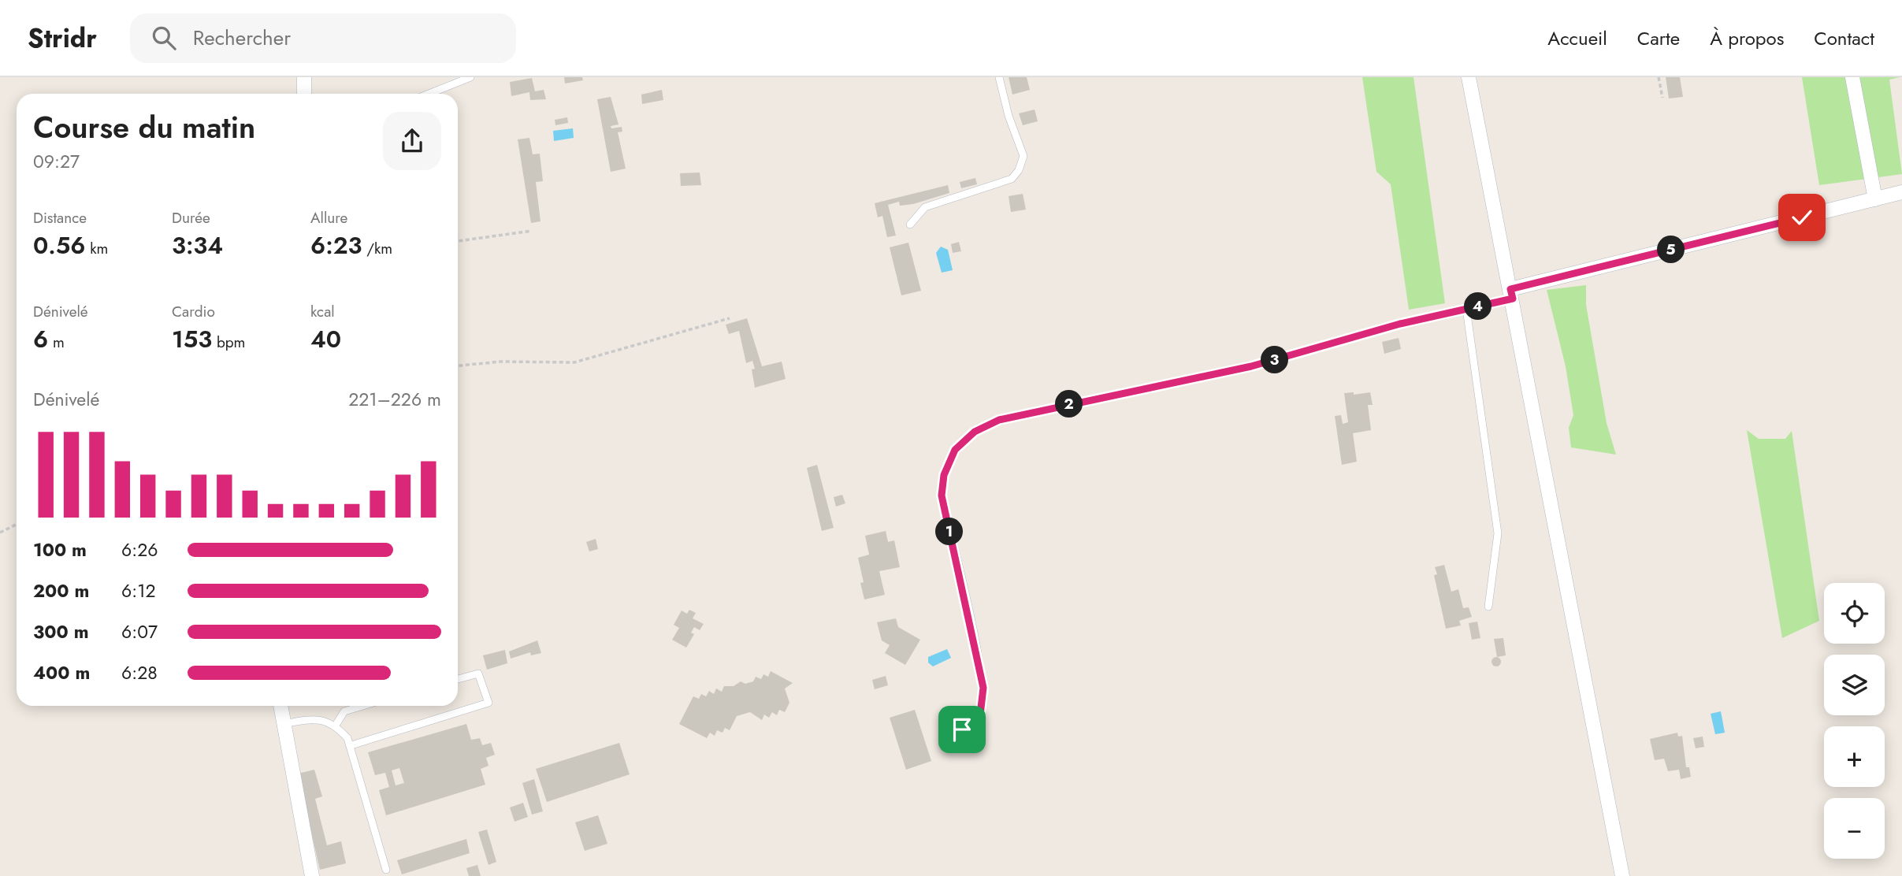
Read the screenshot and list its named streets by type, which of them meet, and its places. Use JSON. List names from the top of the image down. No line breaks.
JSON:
{"page":{"header":"Stridr","search":"Rechercher","nav":["Accueil","Carte","À propos","Contact"],"heading":["Course du matin","09:27"],"stats":[["Distance","0.56 km"],["Durée","3:34"],["Allure","6:23 /km"],["Dénivelé","6 m"],["Cardio","153 bpm"],["kcal","40"]],"pins":["5","4","3","2","1"],"chart":["Dénivelé","221–226 m"],"list":[{"name":"100 m","note":"6:26"},{"name":"200 m","note":"6:12"},{"name":"300 m","note":"6:07"},{"name":"400 m","note":"6:28"}],"map_buttons":["+","−"]}}
